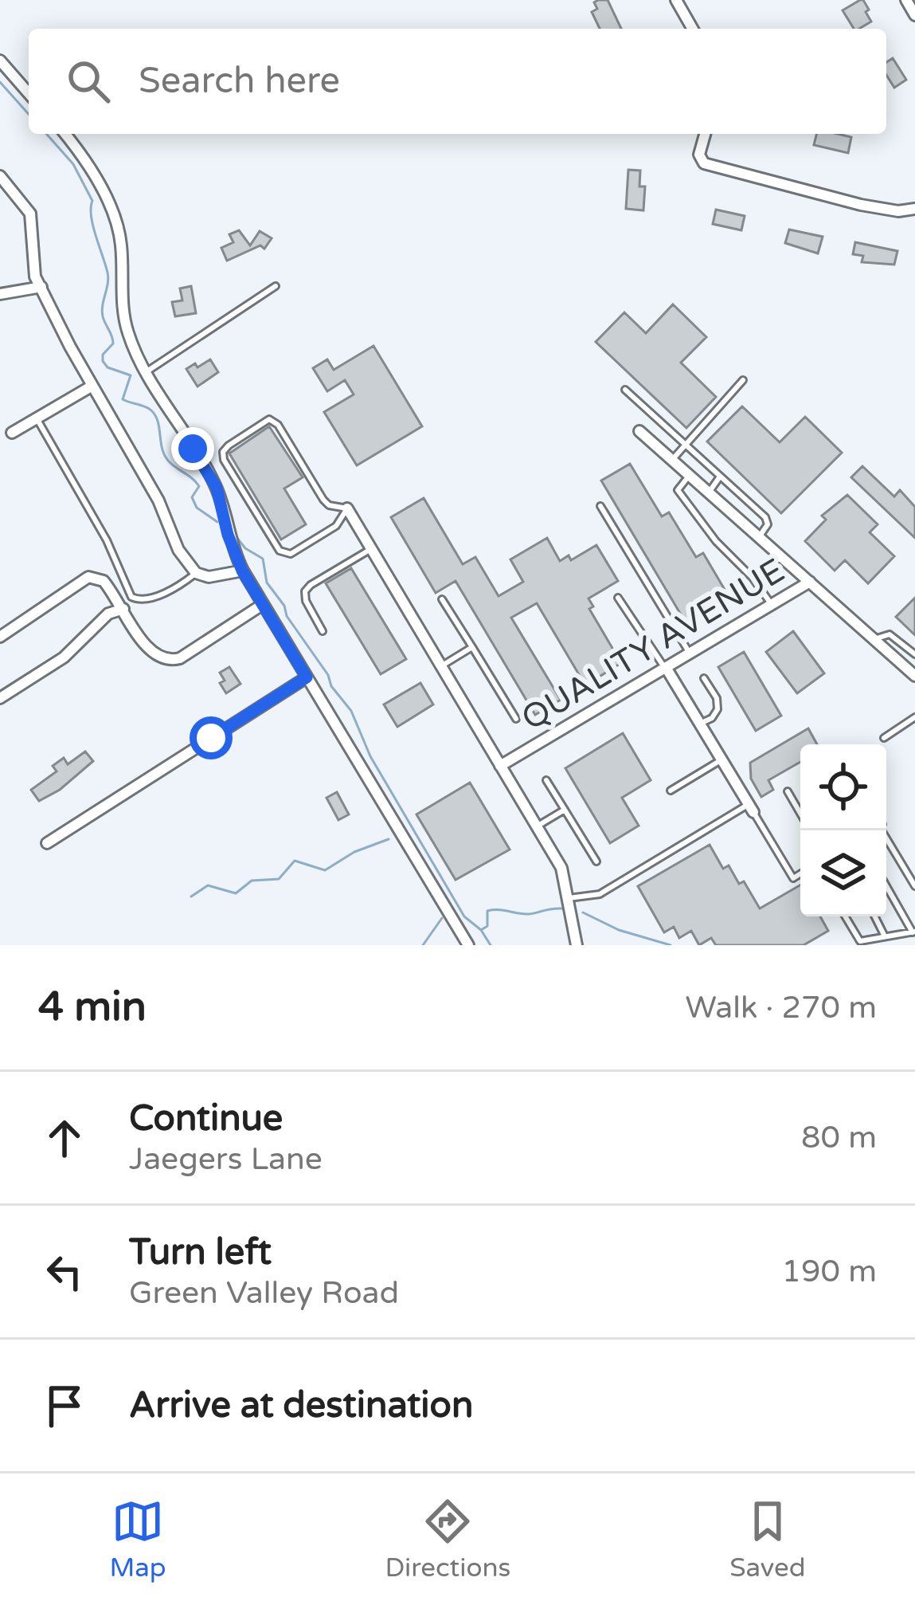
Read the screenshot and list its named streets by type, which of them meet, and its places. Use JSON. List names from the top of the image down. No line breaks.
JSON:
{"streets":{"street":["QUALITY AVENUE"]},"page":{"search":"Search here","heading":["4 min","Walk · 270 m"],"list":[["Continue","Jaegers Lane","80 m"],["Turn left","Green Valley Road","190 m"],"Arrive at destination"],"nav":["Map","Directions","Saved"]}}
